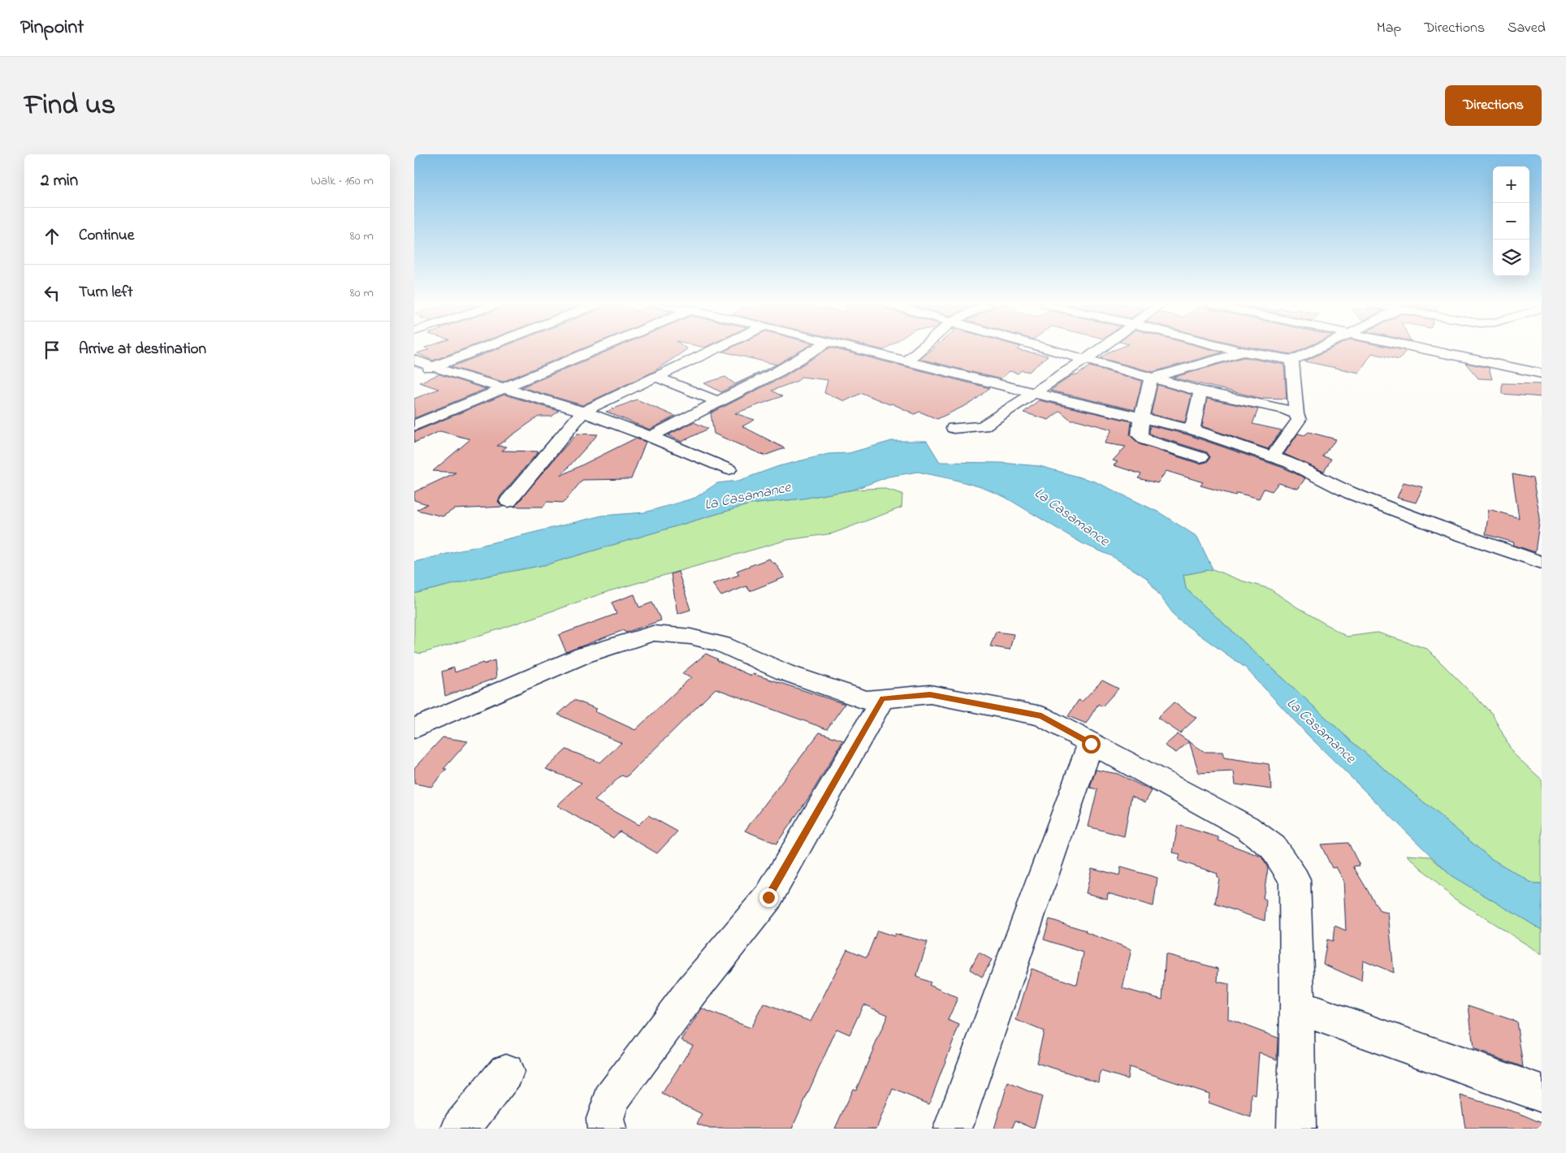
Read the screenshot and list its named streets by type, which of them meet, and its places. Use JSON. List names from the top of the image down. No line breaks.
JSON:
{"water":["La Casamance"],"page":{"header":"Pinpoint","nav":["Map","Directions","Saved"],"title":"Find us","buttons":"Directions","heading":["2 min","Walk · 160 m"],"map_buttons":["+","−"],"list":[["Continue","80 m"],["Turn left","80 m"],"Arrive at destination"]}}
